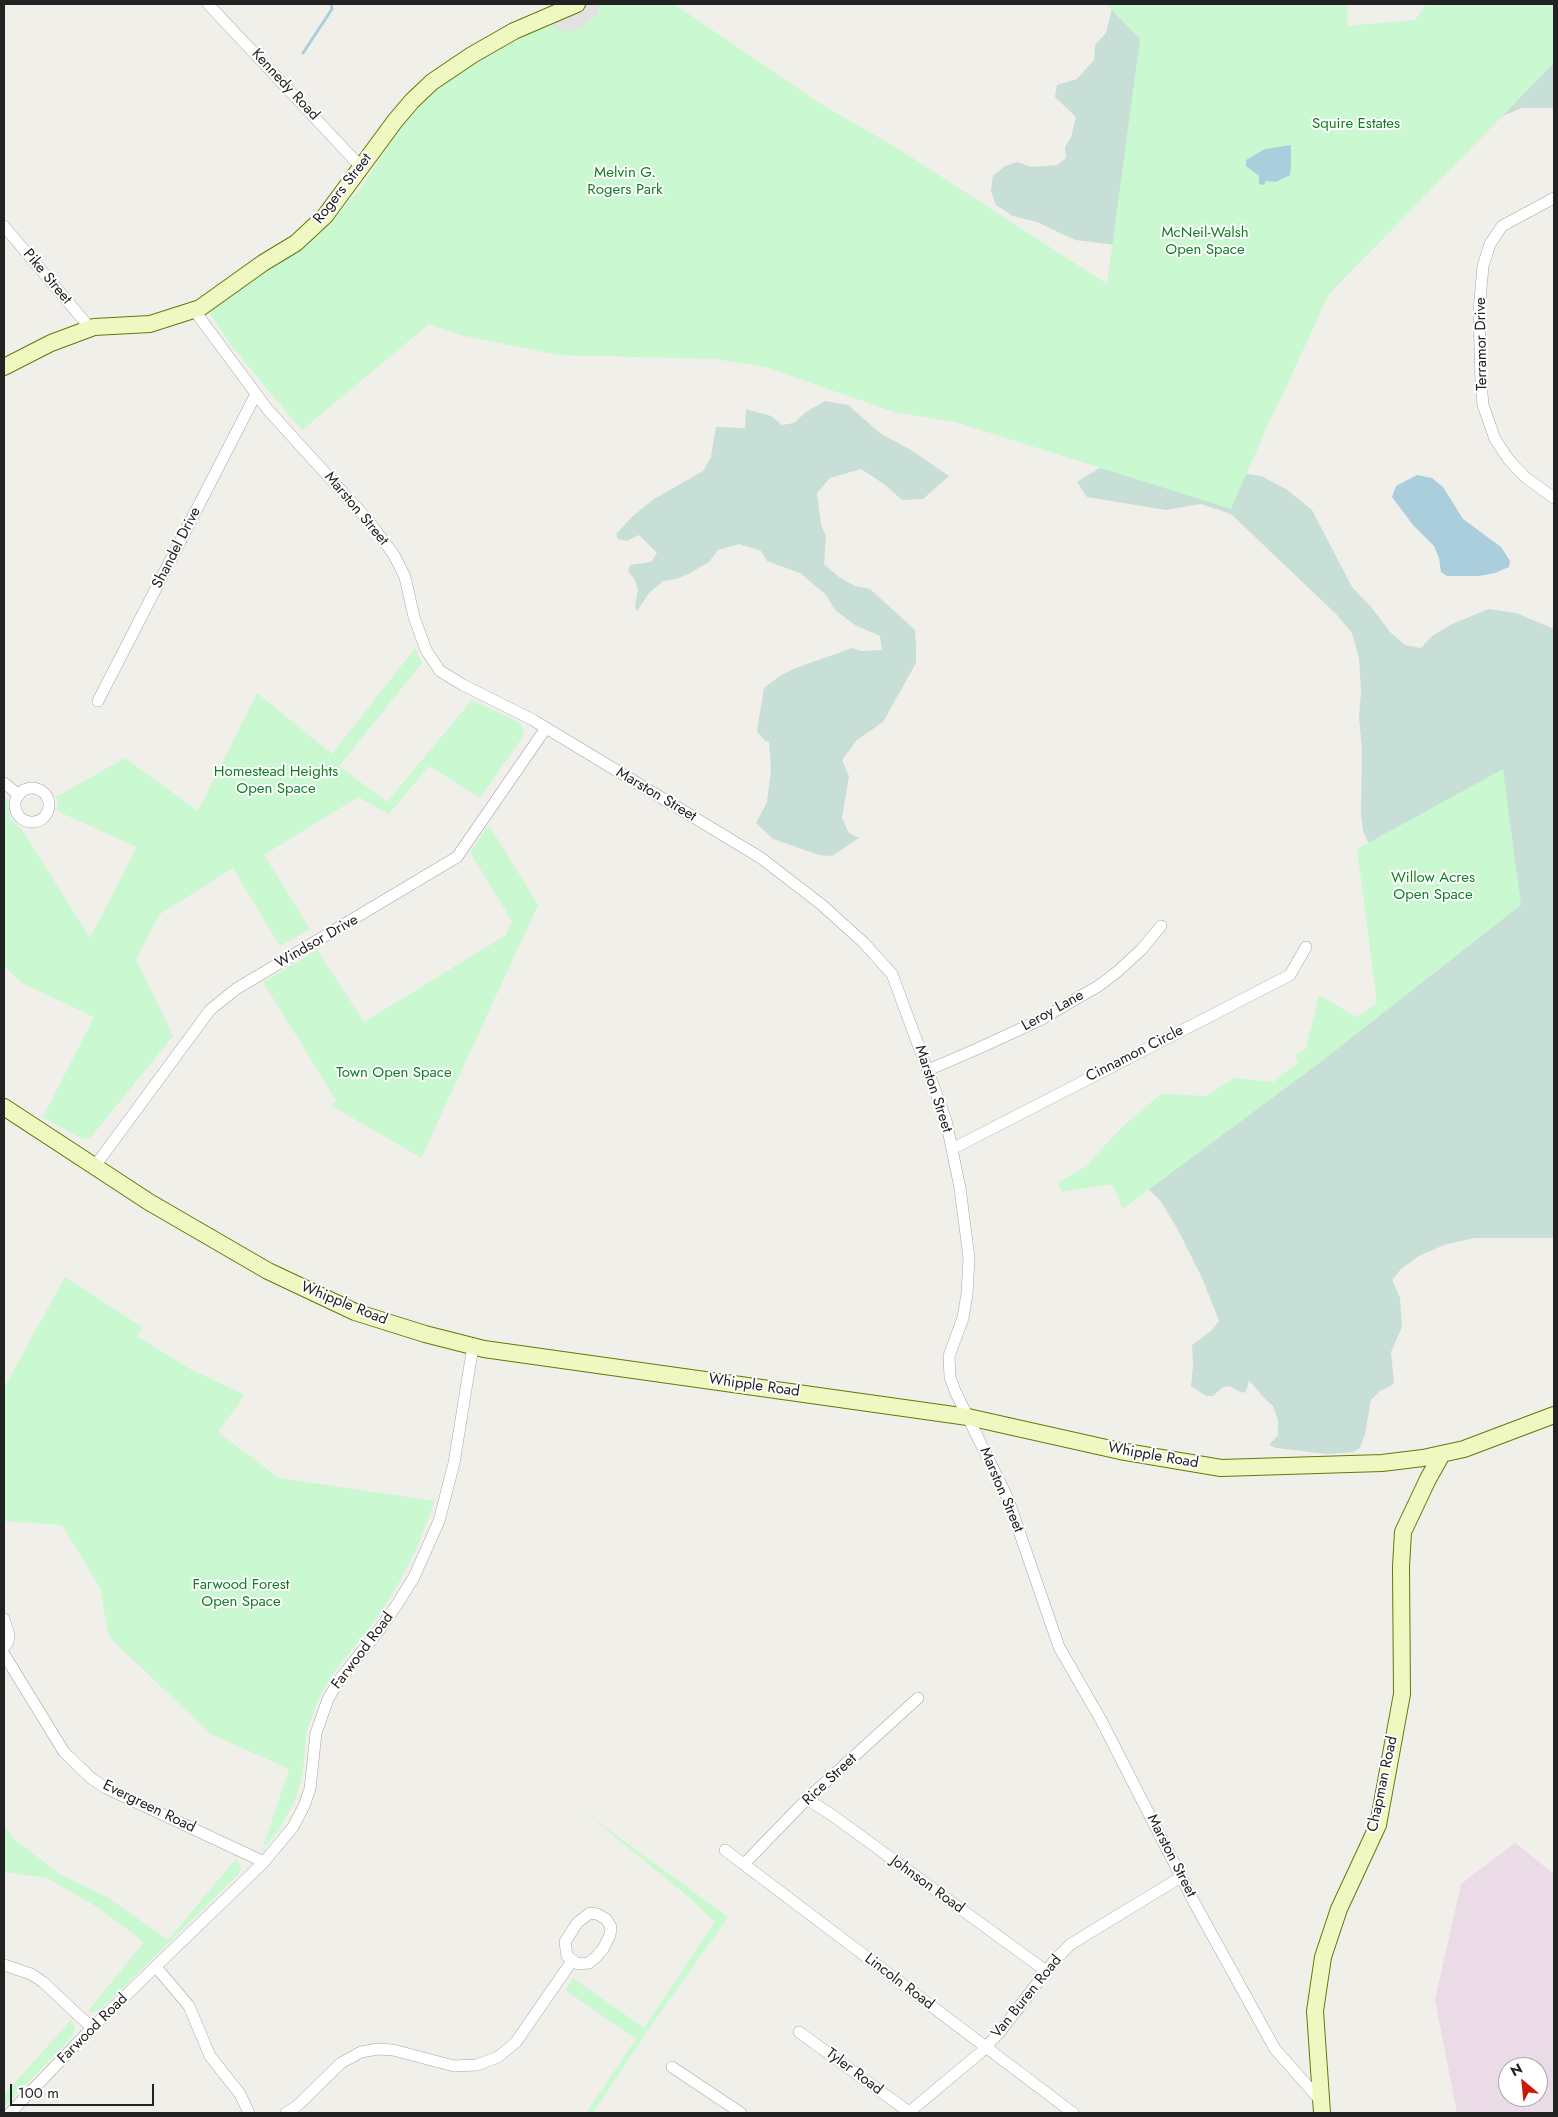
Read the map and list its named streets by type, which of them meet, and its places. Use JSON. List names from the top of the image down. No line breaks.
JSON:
{"streets":{"main road":["Rogers Street","Whipple Road","Chapman Road"],"street":["Kennedy Road","Pike Street","Terramor Drive","Marston Street","Shandel Drive","Windsor Drive","Leroy Lane","Cinnamon Circle","Farwood Road","Rice Street","Evergreen Road","Johnson Road","Lincoln Road","Van Buren Road","Tyler Road"]},"crossings":[["Kennedy Road","Rogers Street"],["Rogers Street","Pike Street"],["Rogers Street","Marston Street"],["Marston Street","Shandel Drive"],["Marston Street","Windsor Drive"],["Marston Street","Leroy Lane"],["Marston Street","Cinnamon Circle"],["Marston Street","Whipple Road"],["Marston Street","Chapman Road"],["Marston Street","Van Buren Road"],["Windsor Drive","Whipple Road"],["Whipple Road","Farwood Road"],["Whipple Road","Chapman Road"],["Farwood Road","Evergreen Road"],["Rice Street","Johnson Road"],["Rice Street","Lincoln Road"],["Johnson Road","Van Buren Road"],["Lincoln Road","Van Buren Road"],["Van Buren Road","Tyler Road"]],"parks":["Squire Estates","Melvin G. Rogers Park","McNeil-Walsh Open Space","Homestead Heights Open Space","Willow Acres Open Space","Town Open Space","Farwood Forest Open Space"],"scale_bar":"100 m","north":"top left"}
